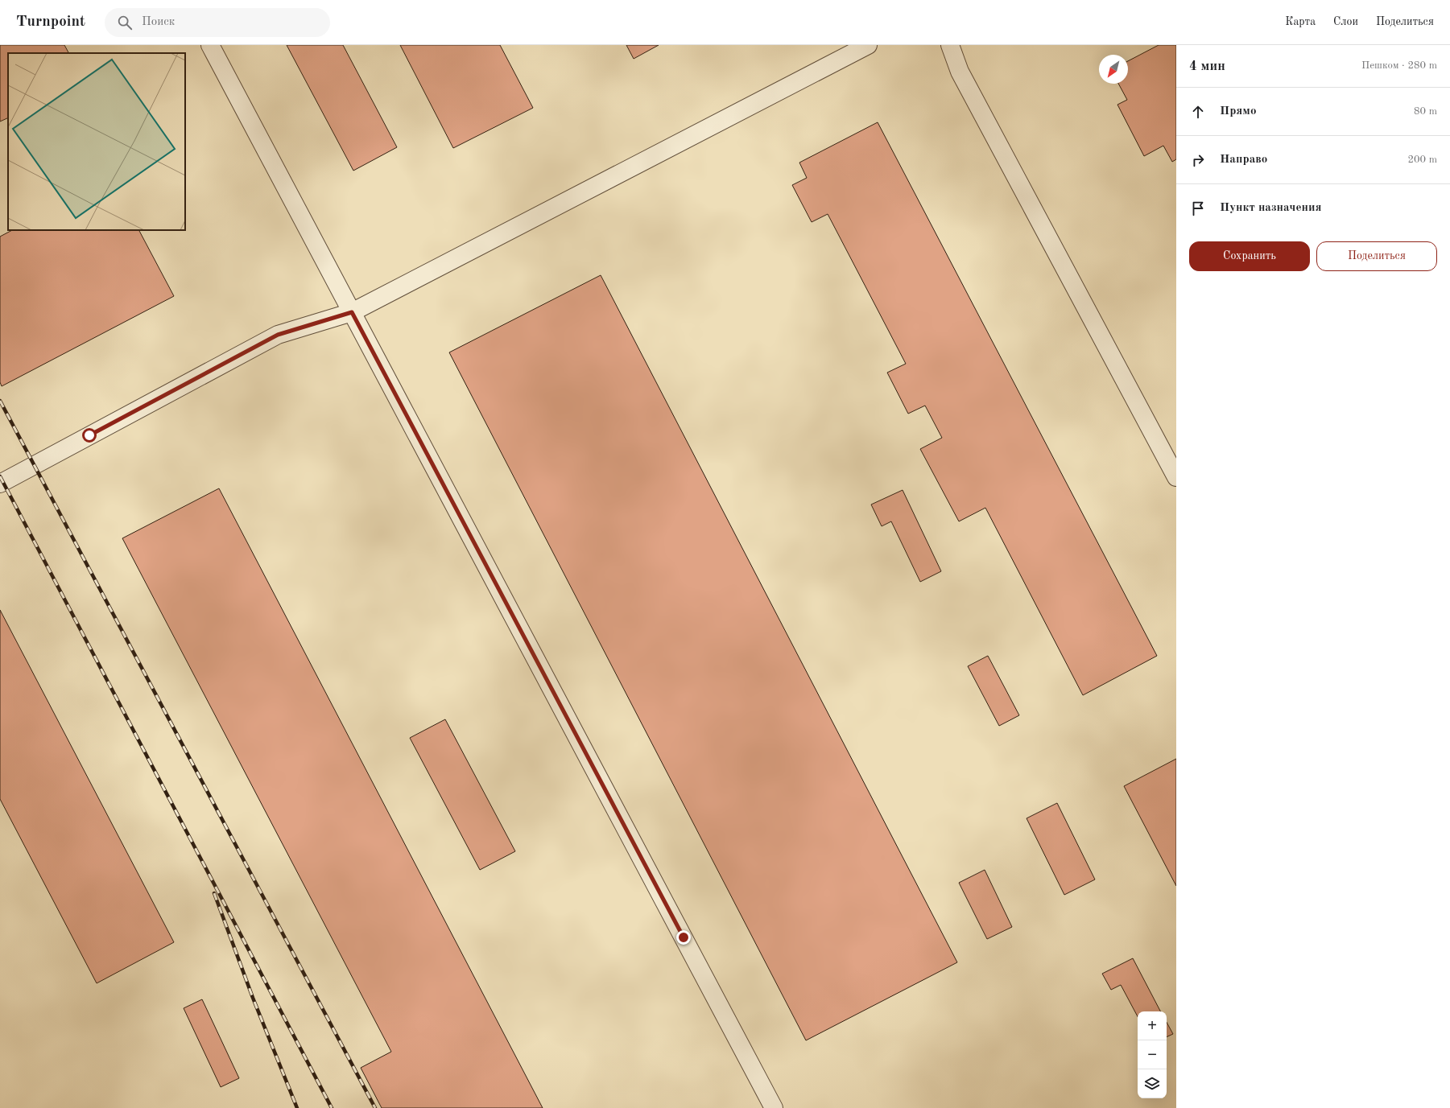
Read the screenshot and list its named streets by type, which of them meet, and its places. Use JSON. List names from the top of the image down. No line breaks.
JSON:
{"north":"bottom left","page":{"header":"Turnpoint","search":"Поиск","nav":["Карта","Слои","Поделиться"],"heading":["4 мин","Пешком · 280 m"],"list":[["Прямо","80 m"],["Направо","200 m"],"Пункт назначения"],"buttons":["Сохранить","Поделиться"],"map_buttons":["+","−"]}}
